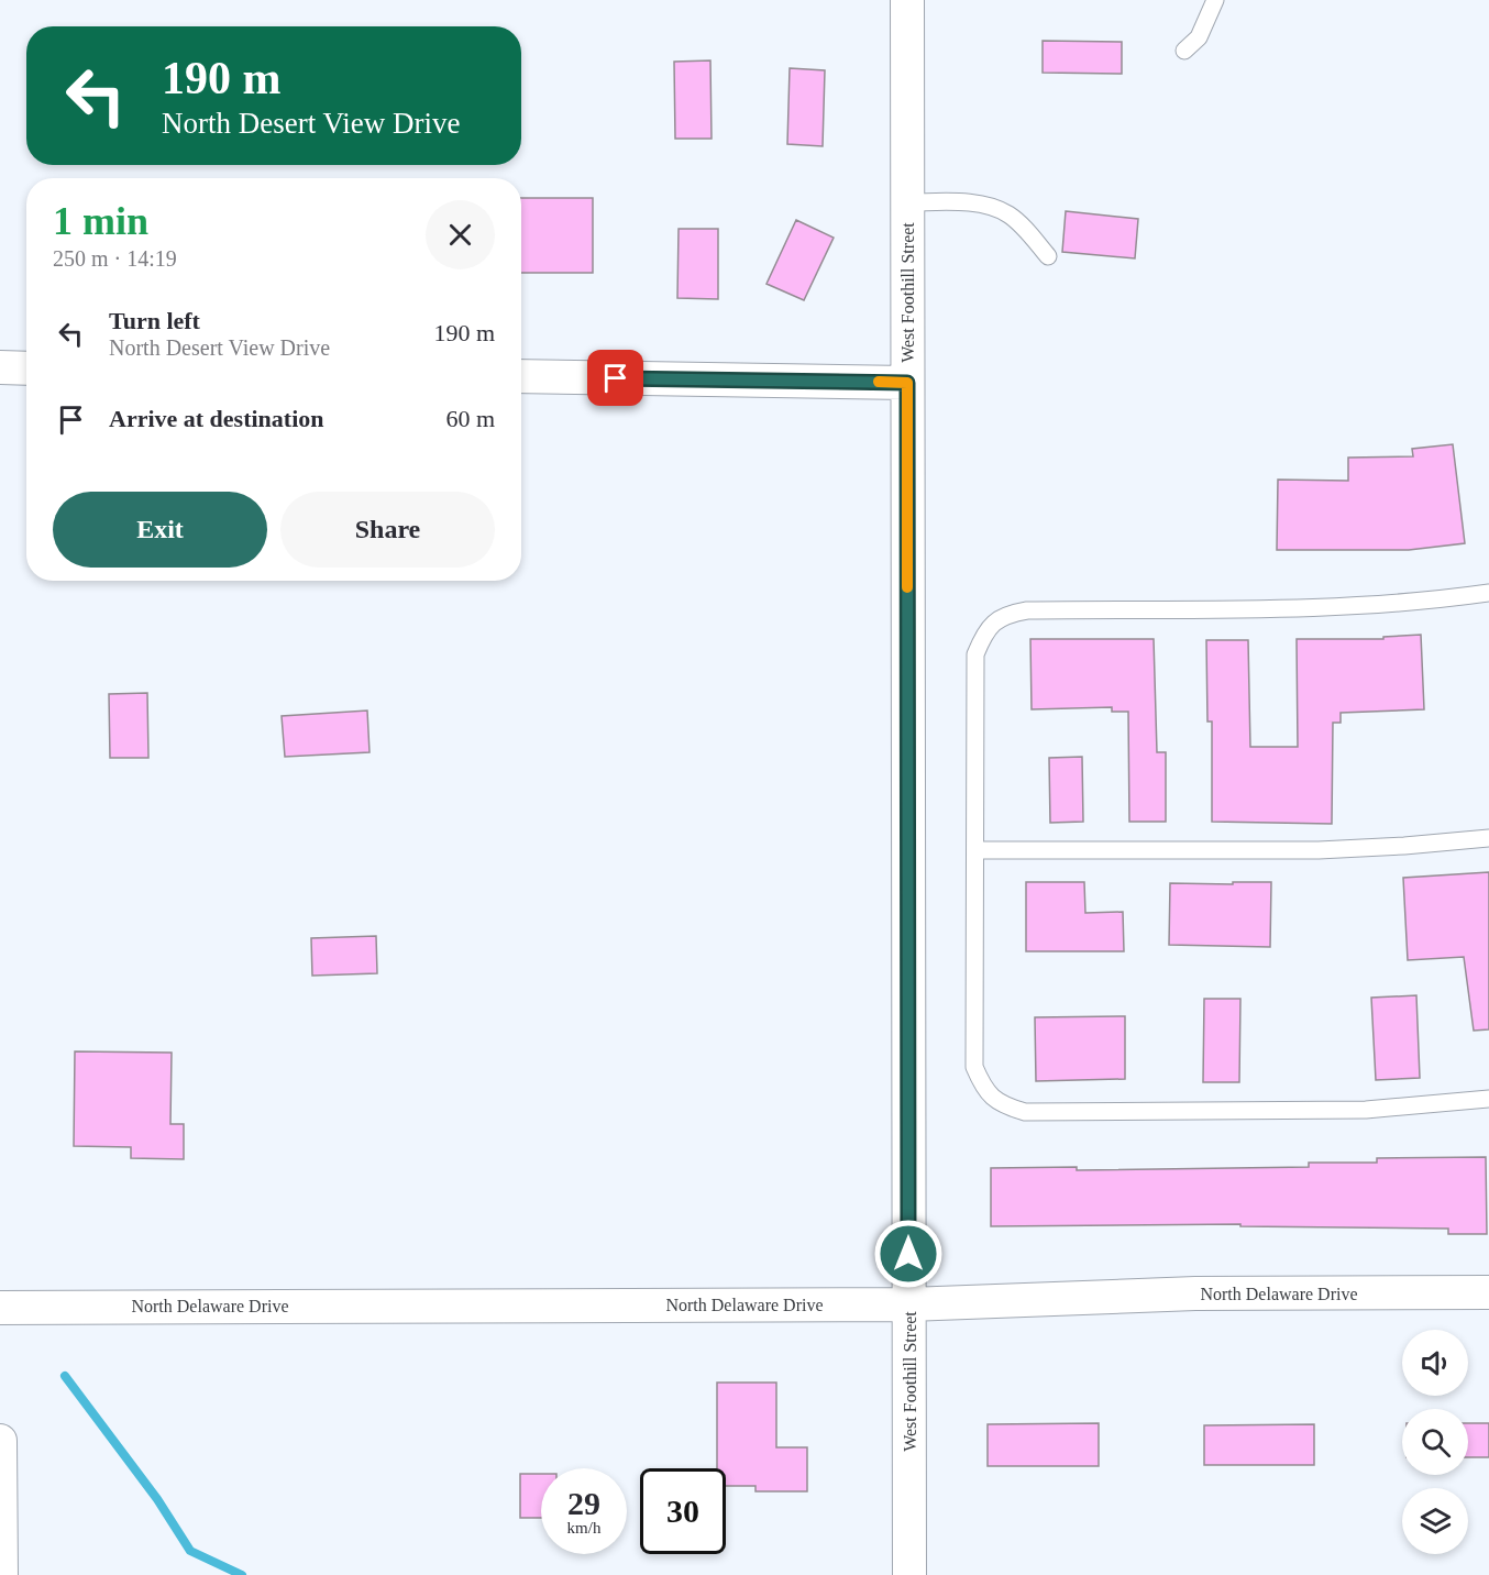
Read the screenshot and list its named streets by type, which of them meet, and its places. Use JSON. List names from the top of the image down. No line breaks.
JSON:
{"streets":{"street":["West Foothill Street","North Delaware Drive"]},"crossings":[["West Foothill Street","North Delaware Drive"]],"page":{"turn":["190 m","North Desert View Drive"],"heading":["1 min","250 m · 14:19"],"list":[{"name":"Turn left","note":"North Desert View Drive","value":"190 m"},{"name":"Arrive at destination","value":"60 m"}],"buttons":["Exit","Share"],"speed":"29 km/h","limit":"30"}}
